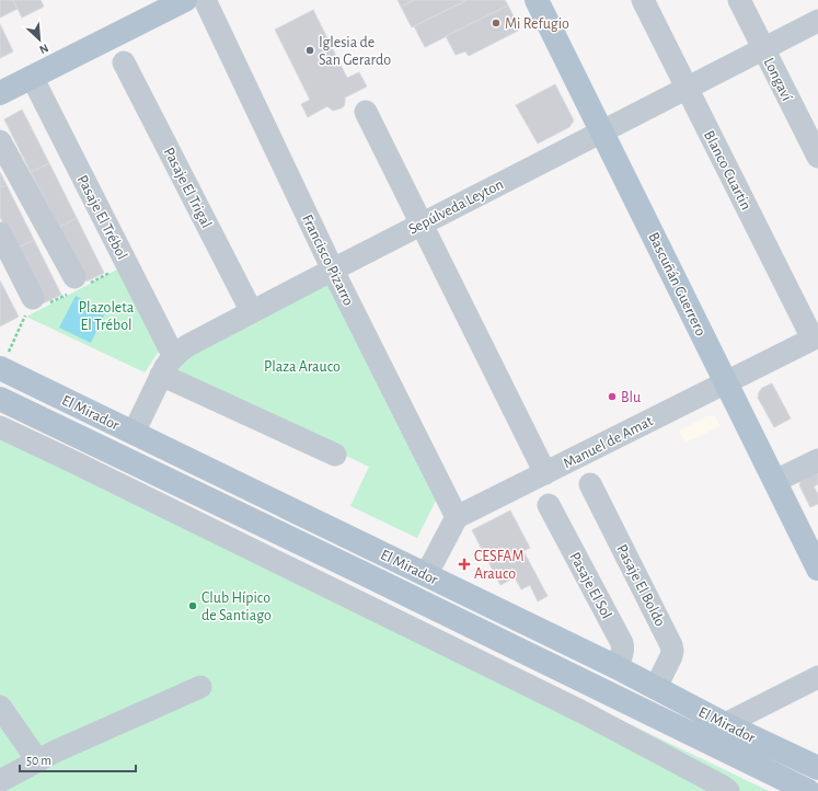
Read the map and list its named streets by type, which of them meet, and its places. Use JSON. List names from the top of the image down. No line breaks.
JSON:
{"streets":{"main road":["Bascuñán Guerrero","El Mirador"],"street":["Longaví","Blanco Cuartin","Pasaje El Trigal","Sepúlveda Leyton","Pasaje El Trébol","Francisco Pizarro","Manuel de Amat","Pasaje El Sol","Pasaje El Boldo"]},"crossings":[["Longaví","Sepúlveda Leyton"],["Blanco Cuartin","Sepúlveda Leyton"],["Blanco Cuartin","Manuel de Amat"],["Pasaje El Trigal","Sepúlveda Leyton"],["Sepúlveda Leyton","Pasaje El Trébol"],["Sepúlveda Leyton","Francisco Pizarro"],["Sepúlveda Leyton","Bascuñán Guerrero"],["Sepúlveda Leyton","El Mirador"],["Francisco Pizarro","Manuel de Amat"],["Bascuñán Guerrero","Manuel de Amat"],["El Mirador","Pasaje El Sol"],["El Mirador","Pasaje El Boldo"]],"parks":["Plazoleta El Trébol","Plaza Arauco"],"places":{"other":["Mi Refugio","Iglesia de San Gerardo","Blu","Club Hípico de Santiago"],"health":["CESFAM Arauco"]},"scale_bar":"50 m","north":"bottom right"}
